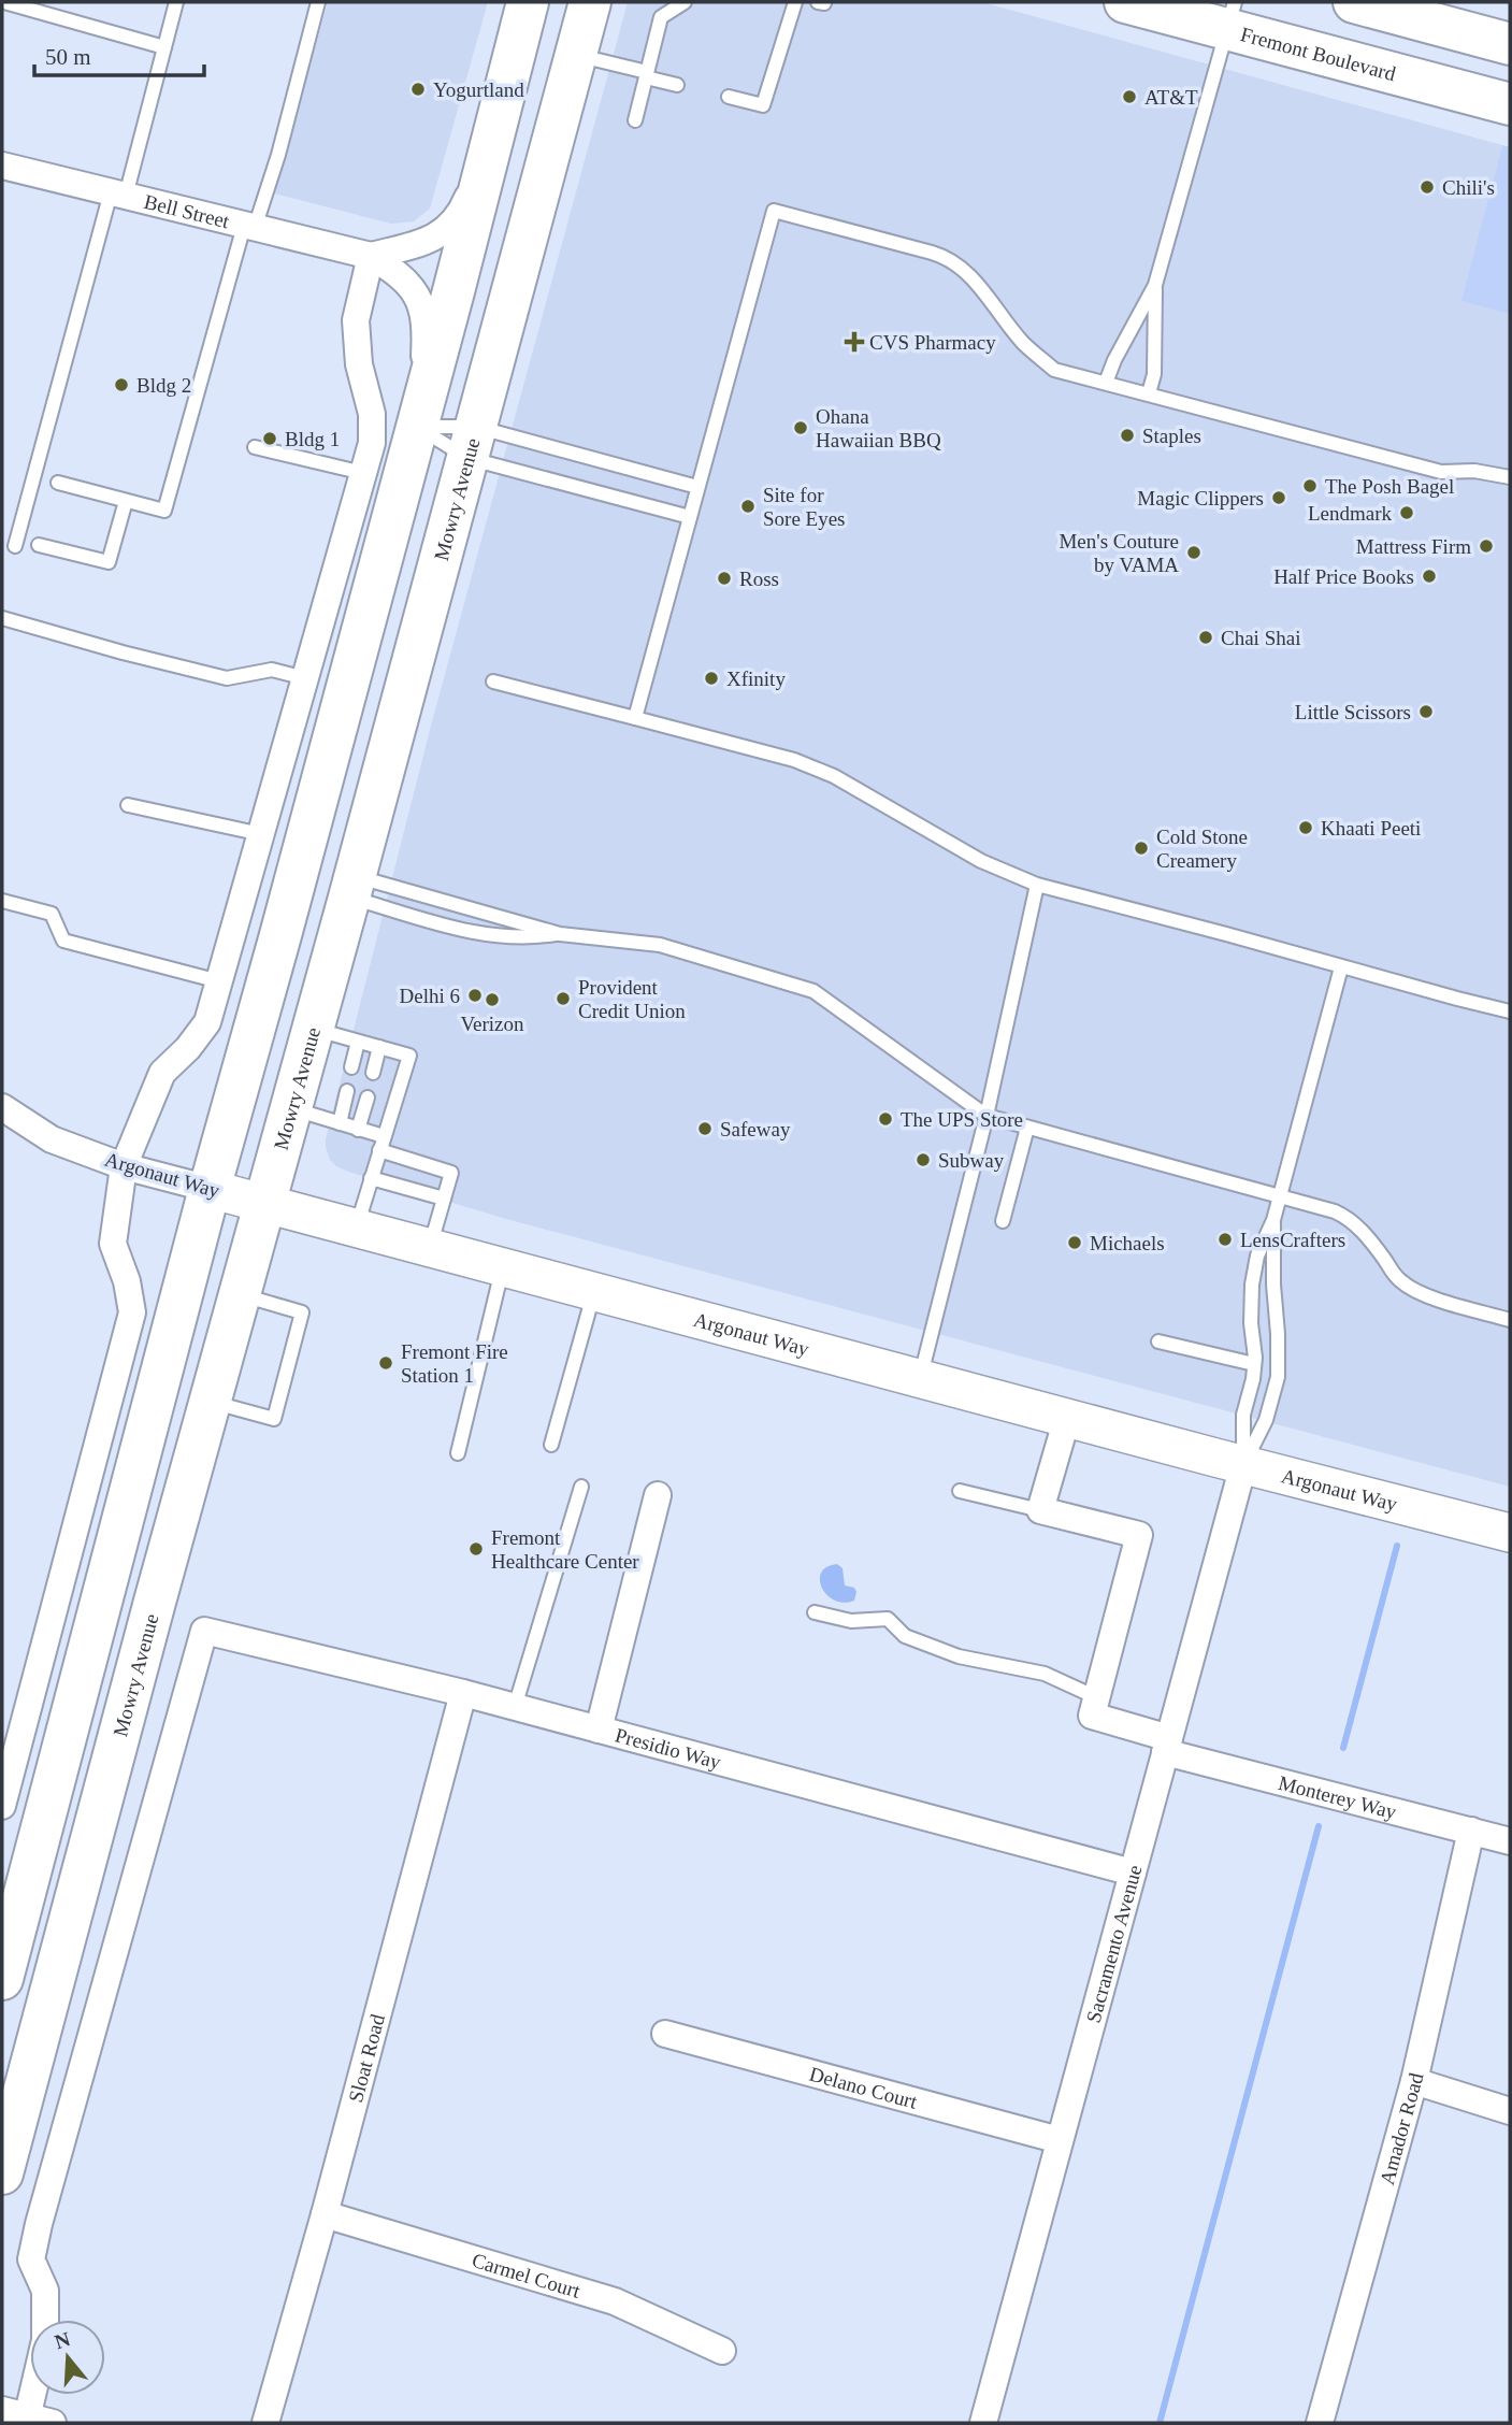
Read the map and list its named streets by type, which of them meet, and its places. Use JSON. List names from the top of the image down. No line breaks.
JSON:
{"streets":{"main road":["Fremont Boulevard","Mowry Avenue"],"street":["Bell Street","Argonaut Way","Presidio Way","Monterey Way","Sacramento Avenue","Sloat Road","Delano Court","Amador Road","Carmel Court"]},"crossings":[["Mowry Avenue","Argonaut Way"],["Argonaut Way","Sacramento Avenue"],["Presidio Way","Sacramento Avenue"],["Presidio Way","Sloat Road"],["Monterey Way","Sacramento Avenue"],["Monterey Way","Amador Road"],["Sacramento Avenue","Delano Court"],["Sloat Road","Carmel Court"]],"places":{"other":["Yogurtland","AT&T","Chili's","Bldg 2","Ohana Hawaiian BBQ","Staples","Bldg 1","The Posh Bagel","Magic Clippers","Site for Sore Eyes","Lendmark","Mattress Firm","Men's Couture by VAMA","Half Price Books","Ross","Chai Shai","Xfinity","Little Scissors","Khaati Peeti","Cold Stone Creamery","Delhi 6","Provident Credit Union","Verizon","The UPS Store","Safeway","Subway","LensCrafters","Michaels","Fremont Fire Station 1","Fremont Healthcare Center"],"health":["CVS Pharmacy"]},"scale_bar":"50 m","north":"top"}
